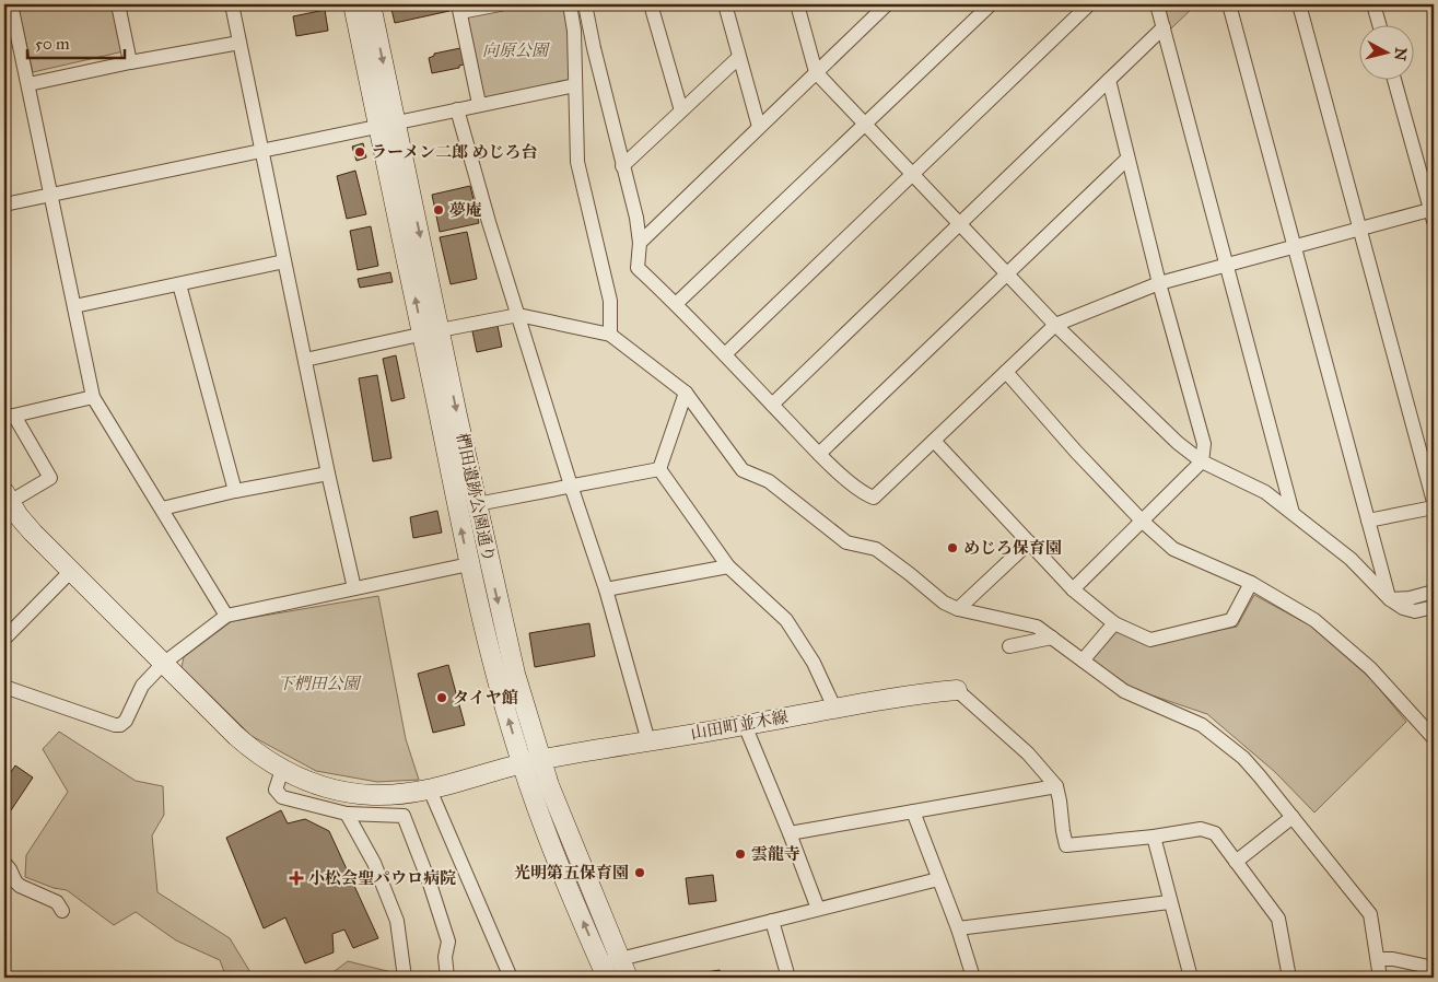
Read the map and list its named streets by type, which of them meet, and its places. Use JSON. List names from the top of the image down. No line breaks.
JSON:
{"streets":{"street":["椚田遺跡公園通り","山田町並木線"]},"crossings":[["椚田遺跡公園通り","山田町並木線"]],"parks":["向原公園","下椚田公園"],"places":{"other":["ラーメン二郎 めじろ台","夢庵","めじろ保育園","タイヤ館","雲龍寺","光明第五保育園"],"health":["小松会聖パウロ病院"]},"scale_bar":"50 m","north":"right"}
